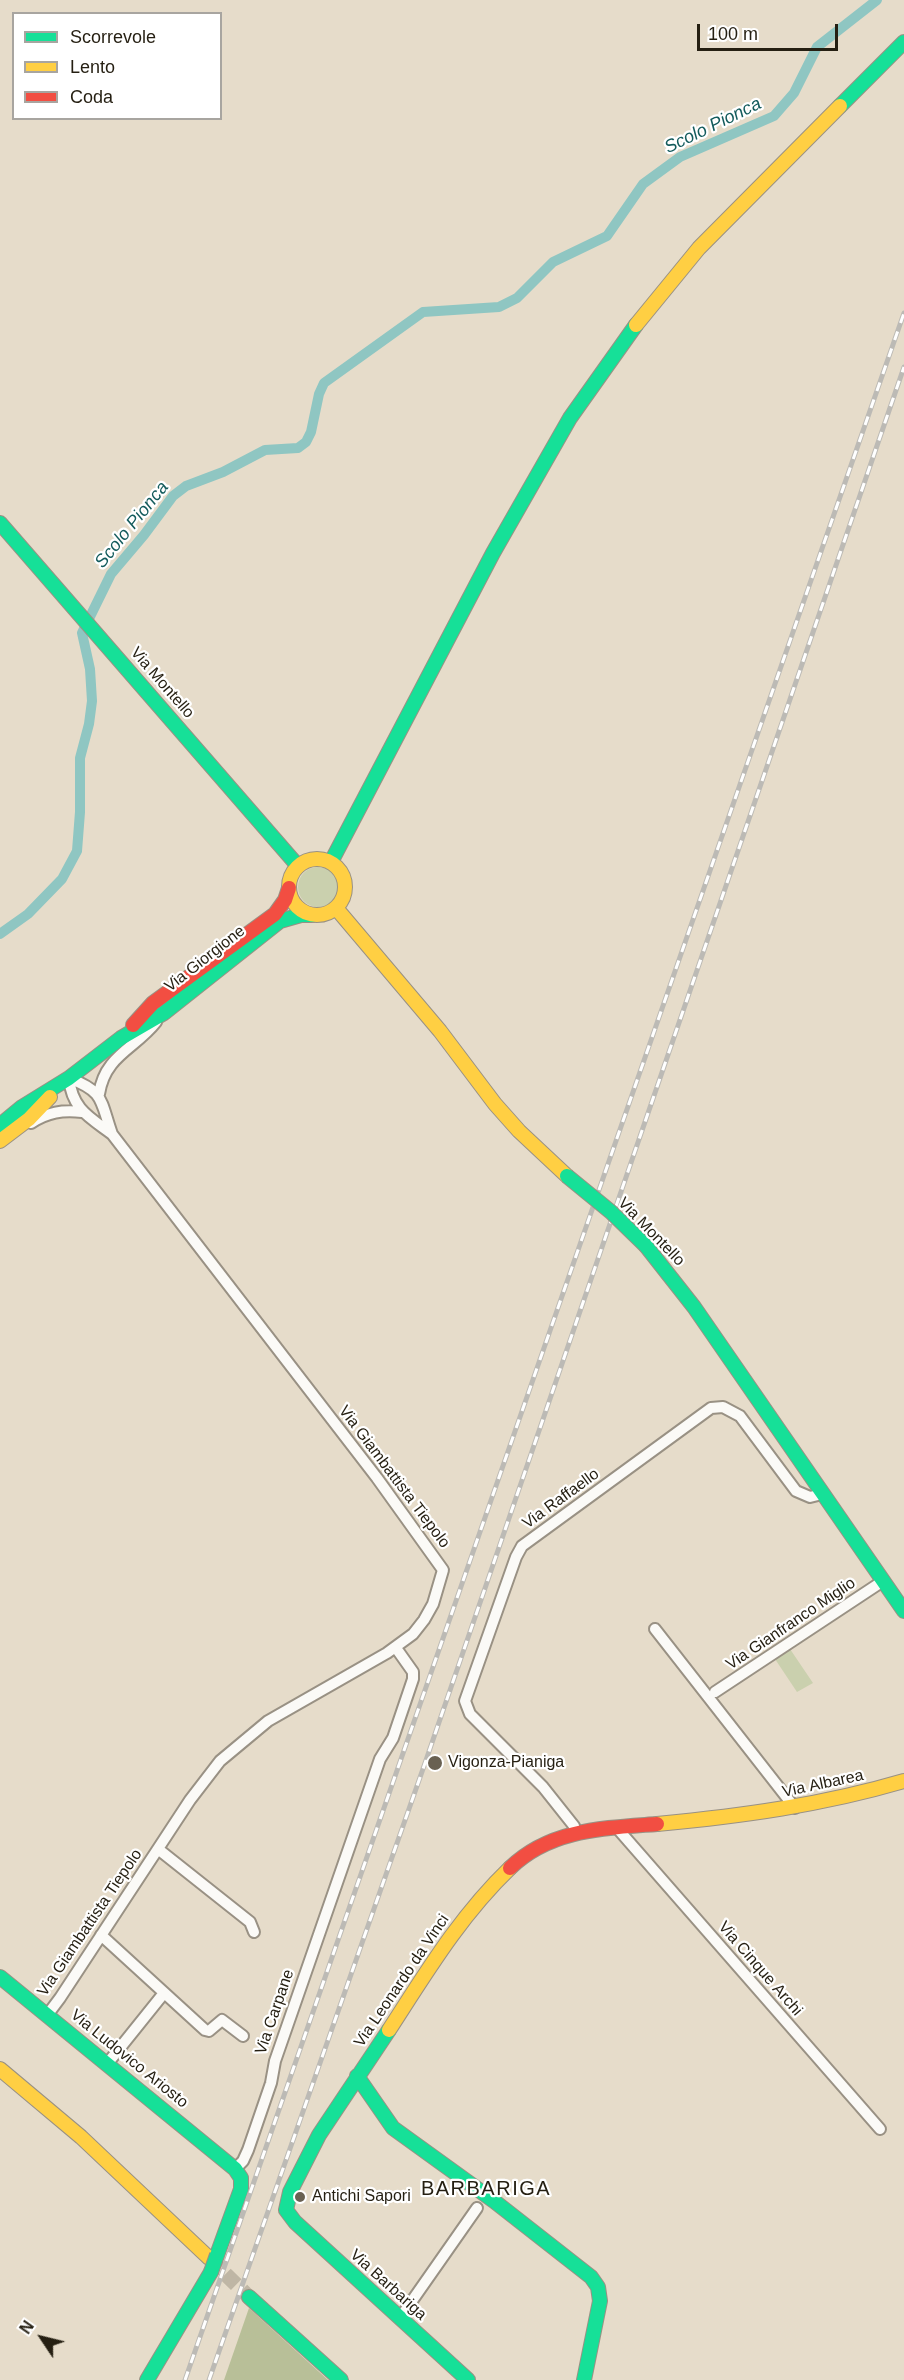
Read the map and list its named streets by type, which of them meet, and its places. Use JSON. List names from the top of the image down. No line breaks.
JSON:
{"streets":{"street":["Via Montello","Via Giorgione","Via Giambattista Tiepolo","Via Raffaello","Via Gianfranco Miglio","Via Albarea","Via Cinque Archi","Via Leonardo da Vinci","Via Carpane","Via Ludovico Ariosto","Via Barbariga"]},"crossings":[["Via Montello","Via Giorgione"],["Via Montello","Via Raffaello"],["Via Montello","Via Gianfranco Miglio"],["Via Giorgione","Via Giambattista Tiepolo"],["Via Giambattista Tiepolo","Via Carpane"],["Via Giambattista Tiepolo","Via Ludovico Ariosto"],["Via Raffaello","Via Leonardo da Vinci"],["Via Albarea","Via Leonardo da Vinci"],["Via Cinque Archi","Via Leonardo da Vinci"],["Via Leonardo da Vinci","Via Barbariga"],["Via Carpane","Via Ludovico Ariosto"]],"districts":["BARBARIGA"],"water":["Scolo Pionca"],"places":["Vigonza-Pianiga","Antichi Sapori"],"legend":["Scorrevole","Lento","Coda"],"scale_bar":"100 m","north":"top left"}
